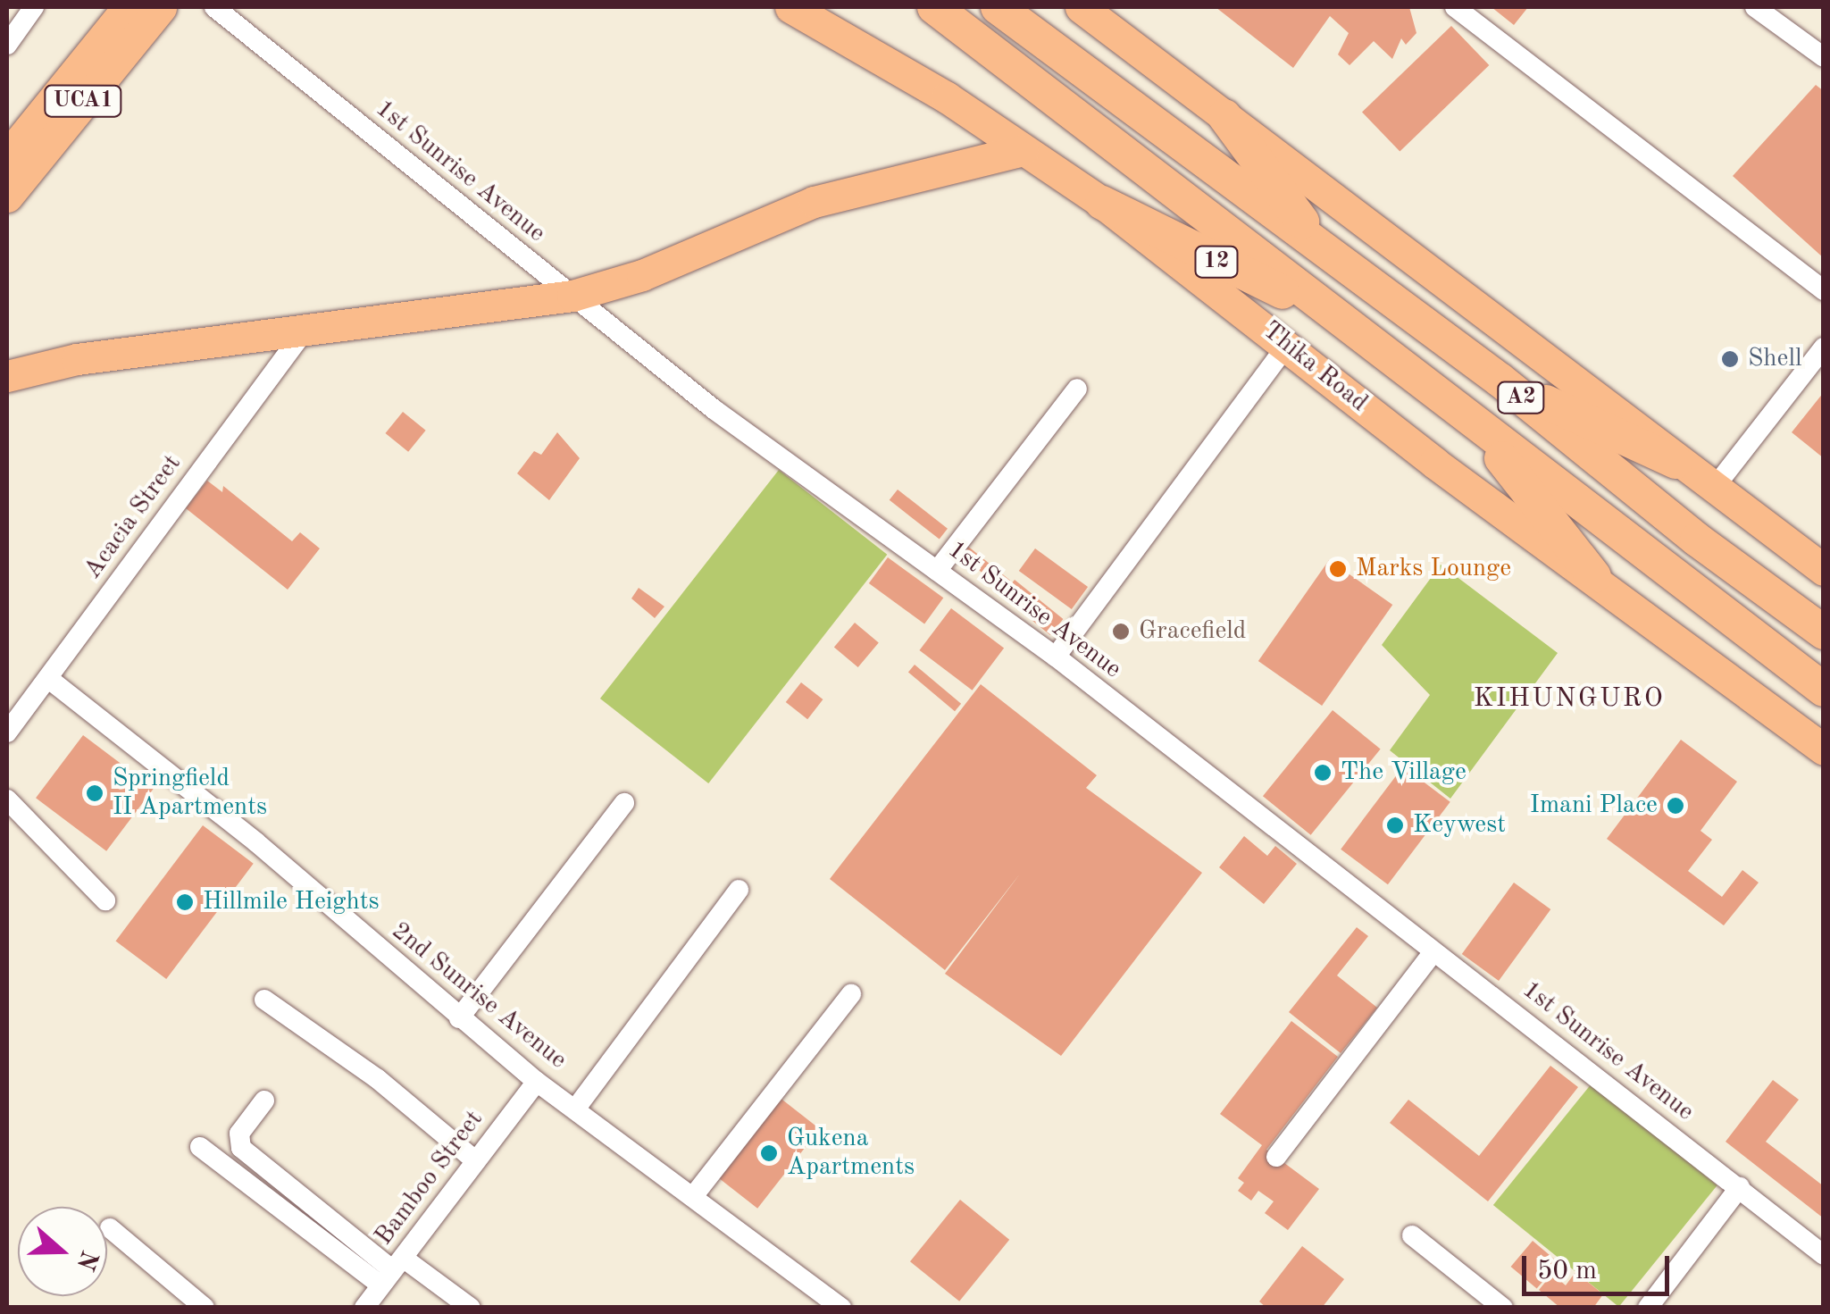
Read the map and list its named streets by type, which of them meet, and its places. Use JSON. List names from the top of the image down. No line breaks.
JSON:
{"streets":{"highway":["12","A2"],"main road":["UCA1","Thika Road"],"street":["1st Sunrise Avenue","Acacia Street","2nd Sunrise Avenue","Bamboo Street"]},"crossings":[["12","Thika Road"],["12","A2"],["Acacia Street","2nd Sunrise Avenue"],["2nd Sunrise Avenue","Bamboo Street"]],"districts":["KIHUNGURO"],"places":["Shell","Marks Lounge","Gracefield","The Village","Springfield II Apartments","Imani Place","Keywest","Hillmile Heights","Gukena Apartments"],"scale_bar":"50 m","north":"right"}
